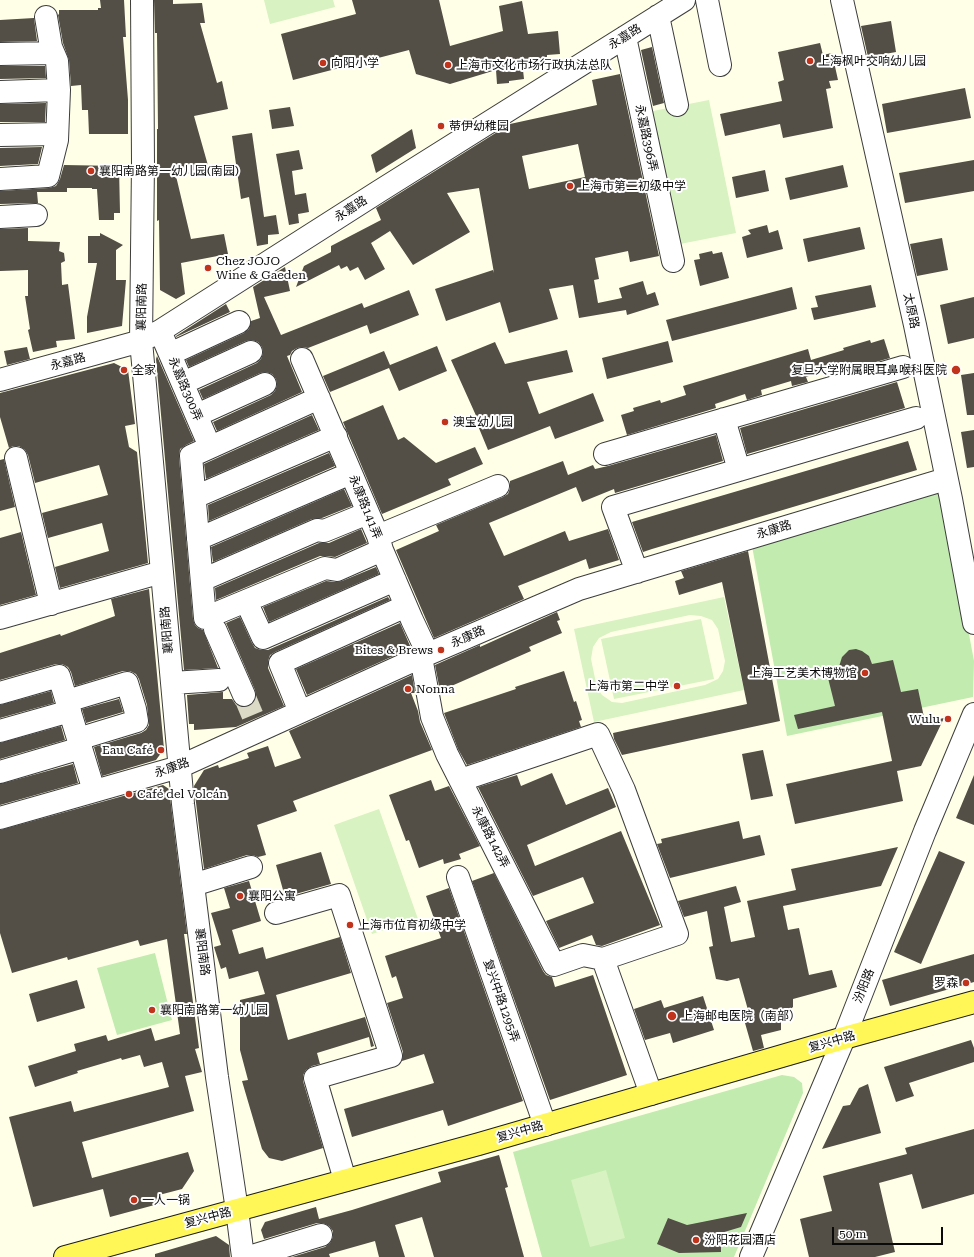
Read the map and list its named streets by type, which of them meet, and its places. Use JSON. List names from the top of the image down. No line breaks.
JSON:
{"streets":{"main road":["复兴中路"],"street":["永嘉路","永嘉路396弄","襄阳南路","太原路","永嘉路300弄","永康路141弄","永康路","永康路142弄","汾阳路","复兴中路1295弄"]},"crossings":[["永嘉路","永嘉路396弄"],["永嘉路","襄阳南路"],["永嘉路","永嘉路300弄"],["襄阳南路","永康路"],["襄阳南路","复兴中路"],["太原路","永康路"],["永康路141弄","永康路"],["永康路141弄","永康路142弄"],["永康路","永康路142弄"],["汾阳路","复兴中路"],["复兴中路1295弄","复兴中路"]],"places":["上海枫叶交响幼儿园","向阳小学","上海市文化市场行政执法总队","蒂伊幼稚园","襄阳南路第一幼儿园(南园)","上海市第二初级中学","Chez JOJO Wine & Gaeden","全家","复旦大学附属眼耳鼻喉科医院","澳宝幼儿园","Bites & Brews","上海工艺美术博物馆","上海市第二中学","Nonna","Wulu","Eau Café","Café del Volcán","襄阳公寓","上海市位育初级中学","罗森","襄阳南路第一幼儿园","上海邮电医院（南部）","一人一锅","汾阳花园酒店"],"scale_bar":"50 m"}
